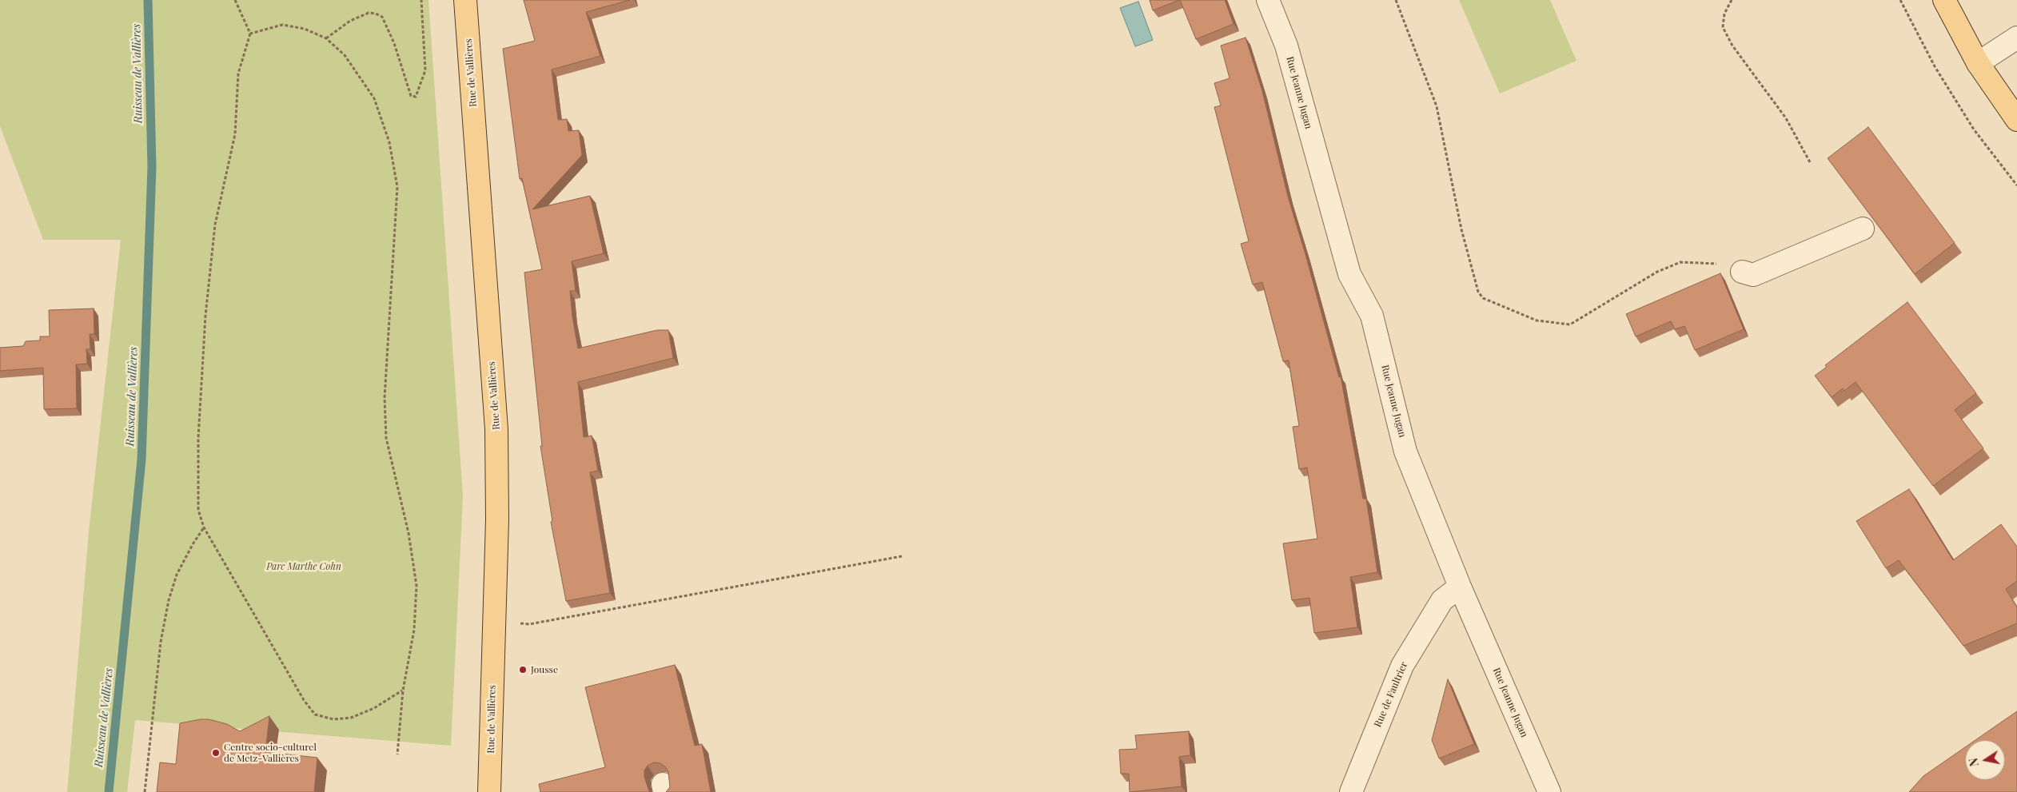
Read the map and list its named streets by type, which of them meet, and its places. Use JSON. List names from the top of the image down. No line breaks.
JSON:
{"streets":{"main road":["Rue de Vallières"],"street":["Rue Jeanne Jugan","Rue de Faultrier"]},"crossings":[["Rue Jeanne Jugan","Rue de Faultrier"]],"water":["Ruisseau de Vallières"],"parks":["Parc Marthe Cohn"],"places":["Jousse","Centre socio-culturel de Metz-Vallières"],"north":"left"}
